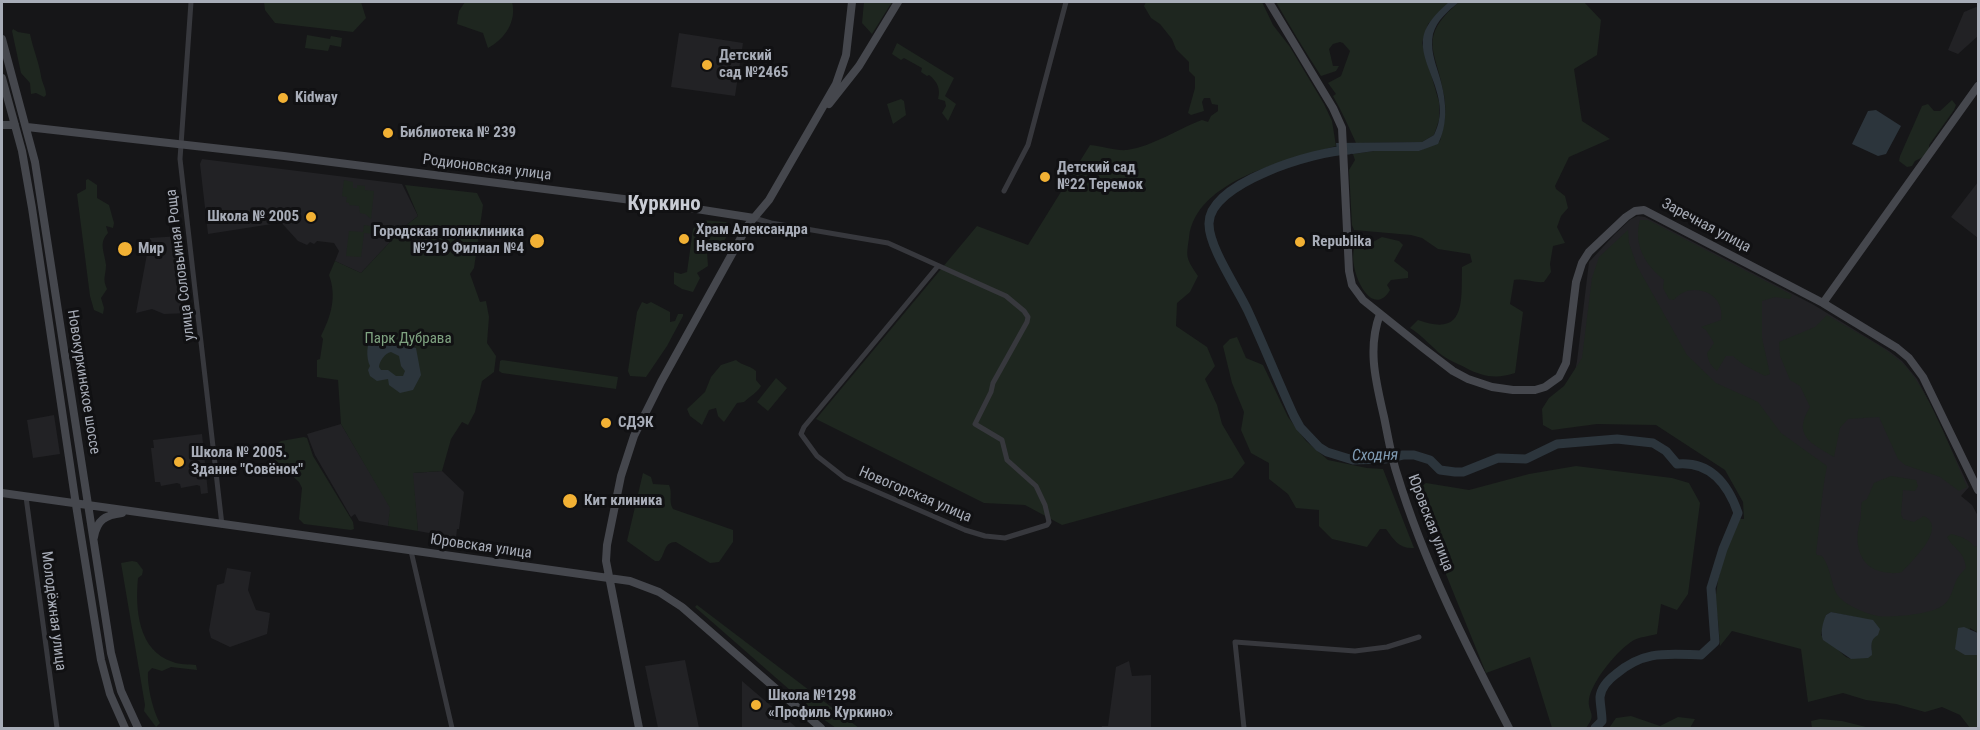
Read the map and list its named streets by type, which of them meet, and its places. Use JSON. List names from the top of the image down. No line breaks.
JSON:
{"streets":{"street":["Родионовская улица","Заречная улица","улица Соловьиная Роща","Новокуркинское шоссе","Новогорская улица","Юровская улица","Молодёжная улица"]},"crossings":[["Родионовская улица","улица Соловьиная Роща"],["Родионовская улица","Новокуркинское шоссе"],["Родионовская улица","Новогорская улица"],["Заречная улица","Юровская улица"],["улица Соловьиная Роща","Юровская улица"],["Новокуркинское шоссе","Юровская улица"],["Юровская улица","Молодёжная улица"]],"districts":["Куркино"],"water":["Сходня"],"parks":["Парк Дубрава"],"places":["Детский сад №2465","Kidway","Библиотека № 239","Детский сад №22 Теремок","Школа № 2005","Храм Александра Невского","Городская поликлиника №219 Филиал №4","Republika","Мир","СДЭК","Школа № 2005. Здание \"Совёнок\"","Кит клиника","Школа №1298 «Профиль Куркино»"]}
